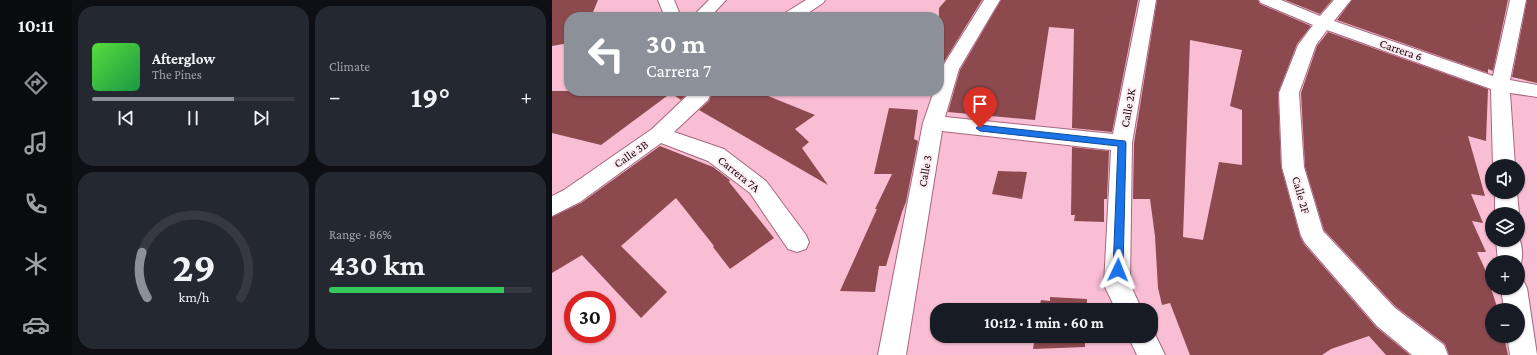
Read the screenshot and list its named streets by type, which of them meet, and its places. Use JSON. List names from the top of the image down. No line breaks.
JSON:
{"streets":{"street":["Carrera 6","Calle 2K","Calle 3B","Calle 3","Carrera 7A","Calle 2F"]},"crossings":[["Carrera 6","Calle 2F"],["Calle 3B","Carrera 7A"]],"page":{"tabs":"10:11","tile":["Climate",["Range · 86%","430 km"]],"turn":["30 m","Carrera 7"],"song":["Afterglow","The Pines"],"heat":["−","19°","+"],"map_buttons":["+","−"],"limit":"30","trip":"10:12 · 1 min · 60 m","gauge":["29","km/h"]}}
